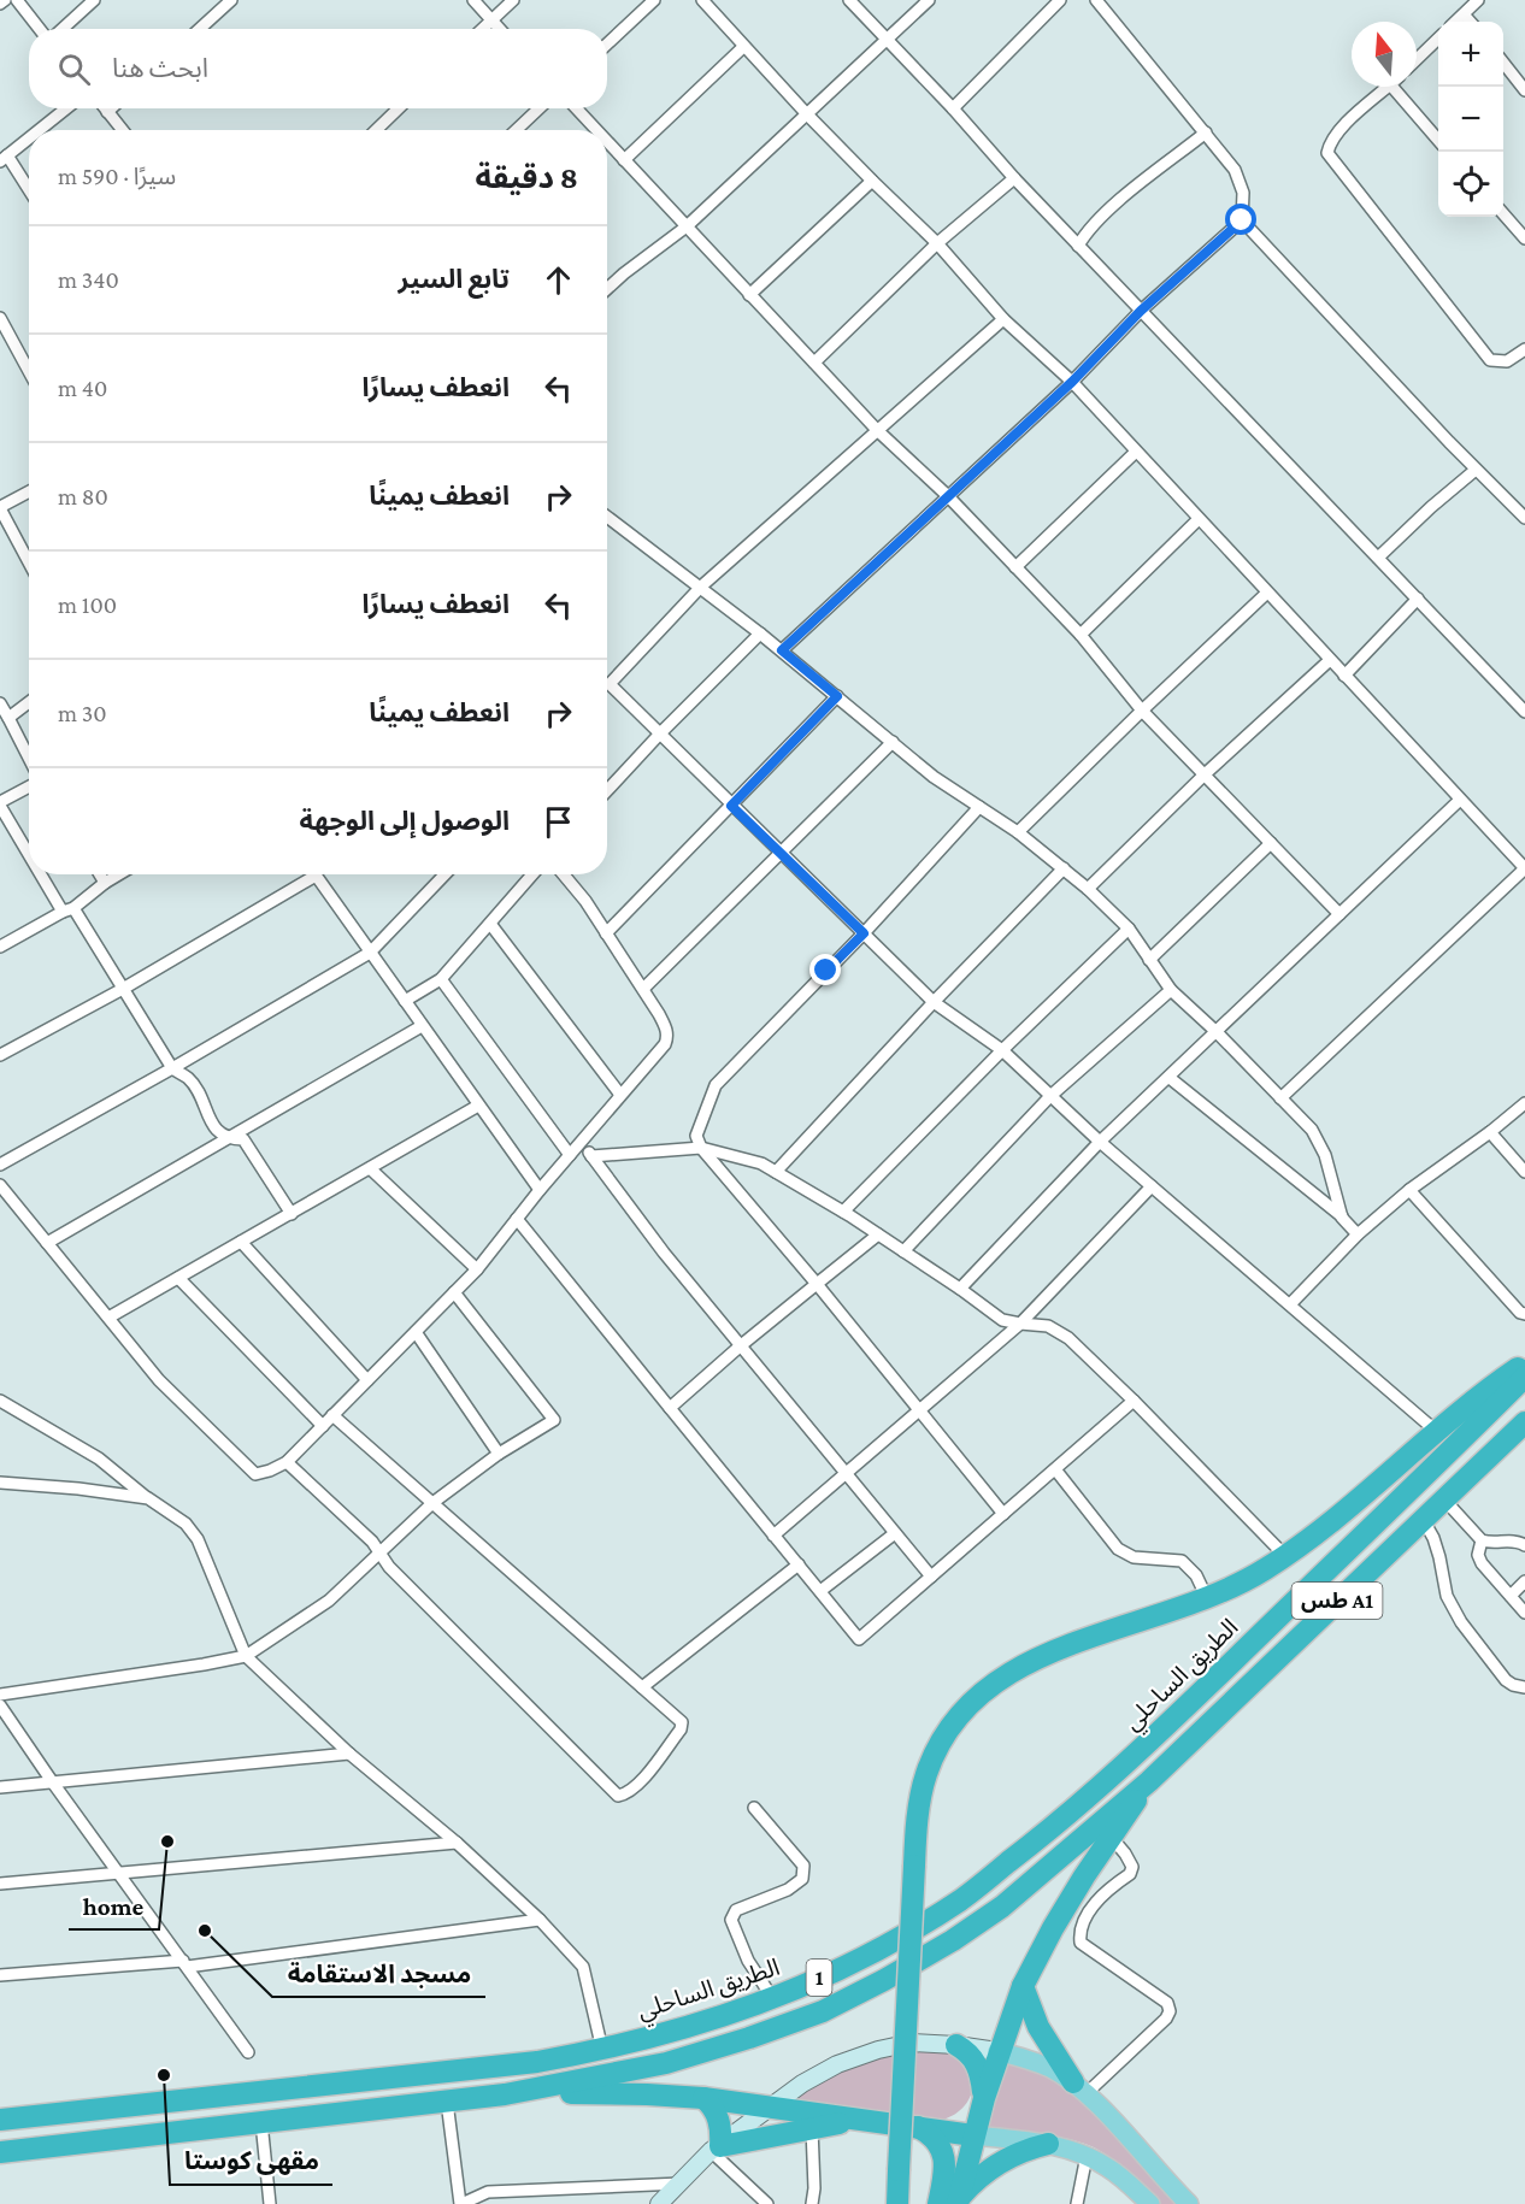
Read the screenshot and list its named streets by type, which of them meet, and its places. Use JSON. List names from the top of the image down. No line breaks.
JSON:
{"streets":{"highway":["طس A1","الطريق الساحلي","1"]},"crossings":[["طس A1","1"]],"places":["home","مسجد الاستقامة","مقهى كوستا"],"north":"top","page":{"map_buttons":["+","−"],"search":"ابحث هنا","heading":["8 دقيقة","سيرًا · 590 m"],"list":[["تابع السير","340 m"],["انعطف يسارًا","40 m"],["انعطف يمينًا","80 m"],["انعطف يسارًا","100 m"],["انعطف يمينًا","30 m"],"الوصول إلى الوجهة"]}}
